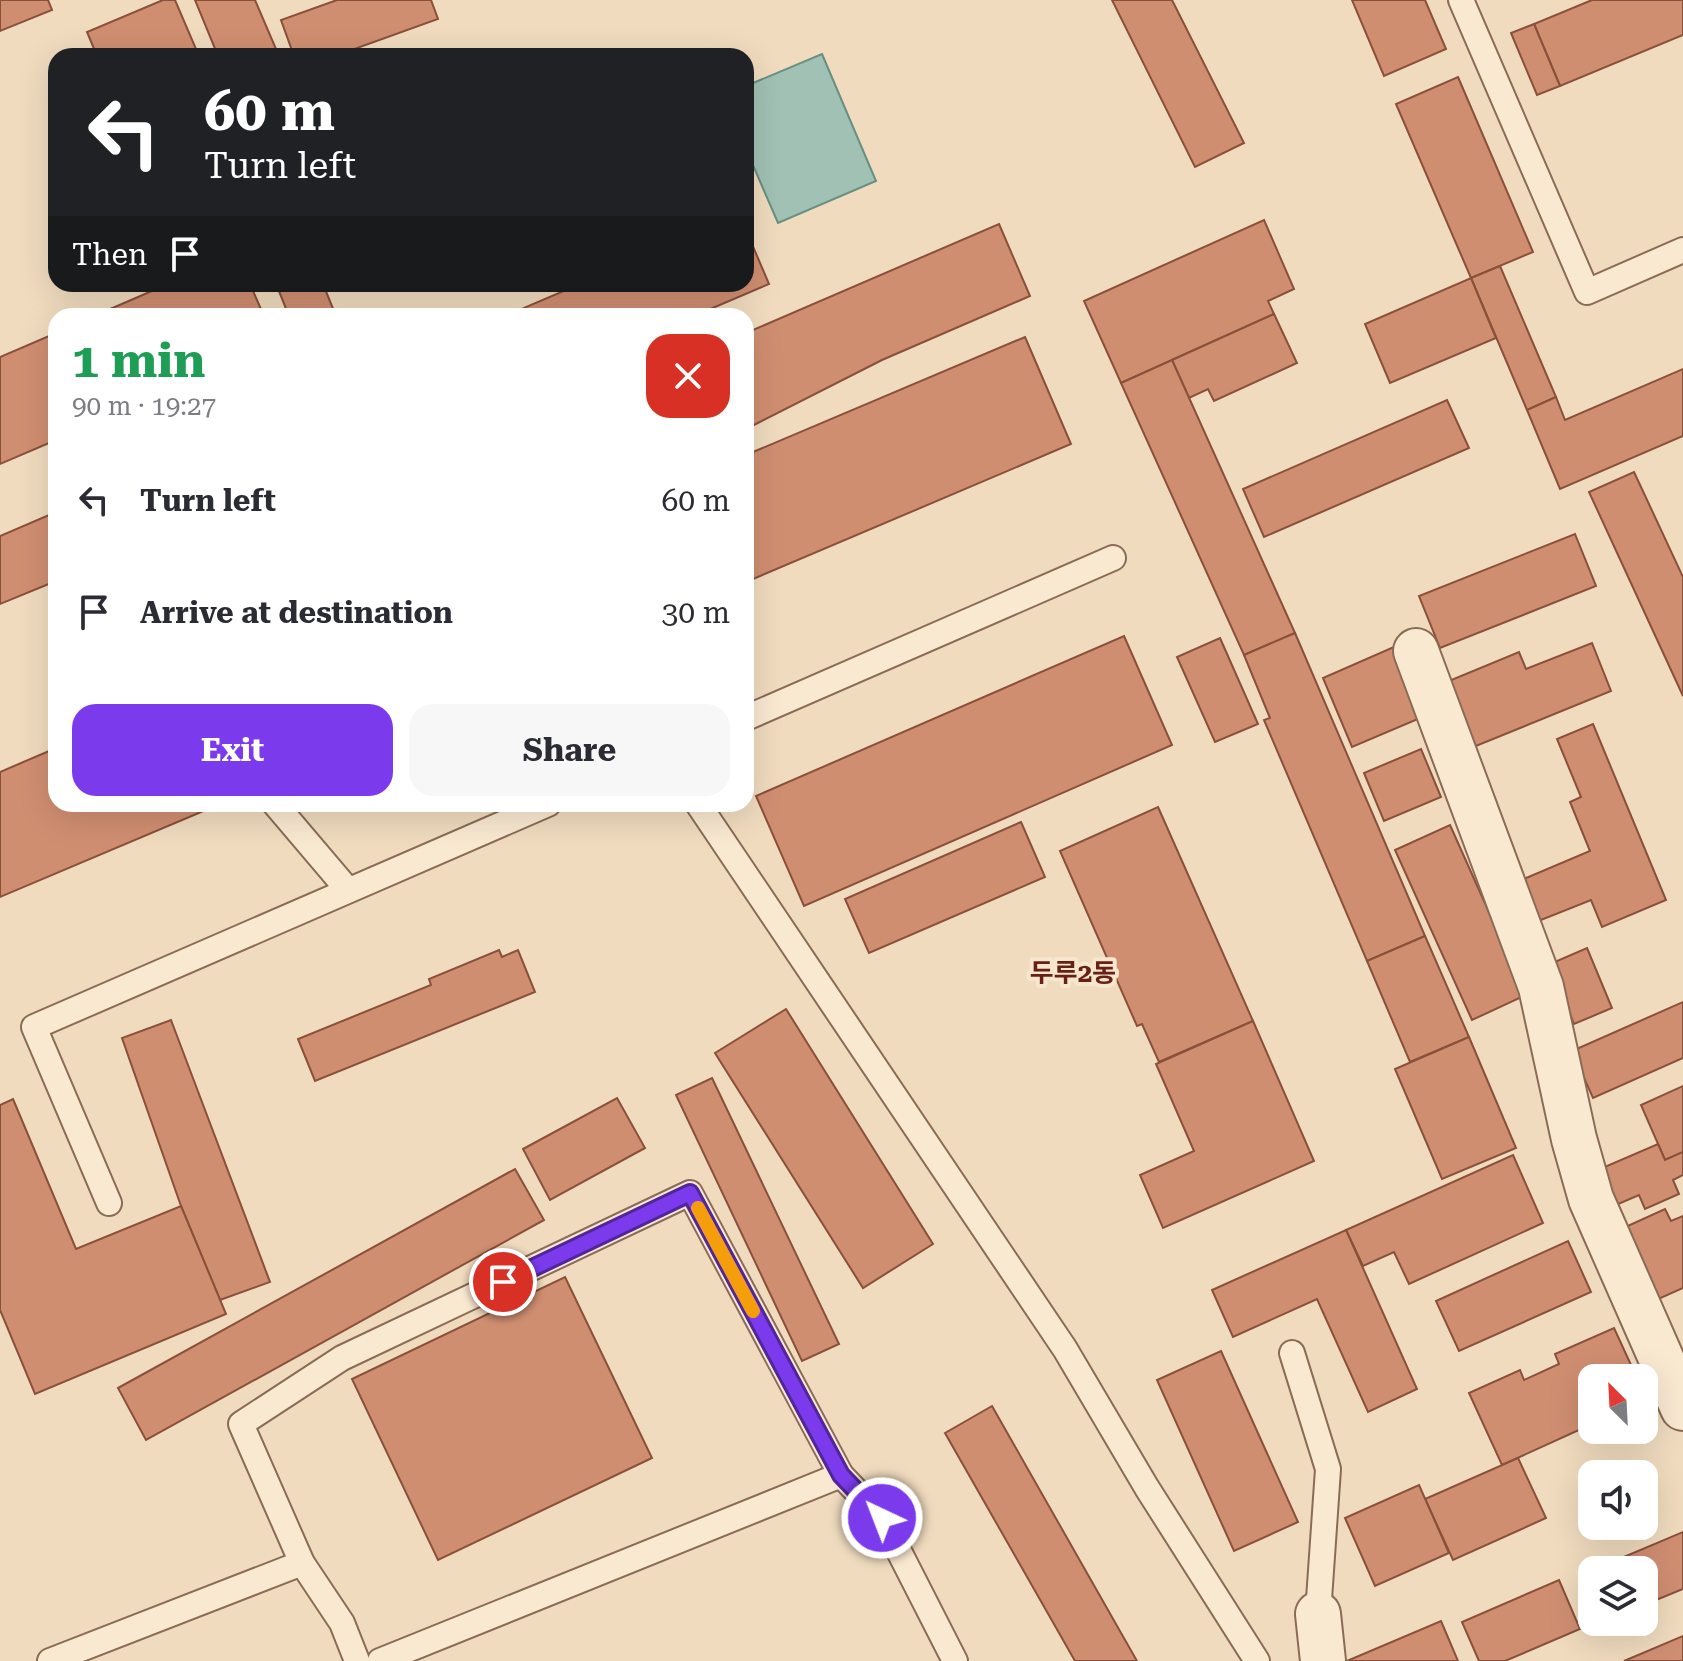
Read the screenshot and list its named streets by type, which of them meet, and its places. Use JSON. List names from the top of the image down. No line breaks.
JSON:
{"districts":["두루2동"],"north":"top left","page":{"turn":["60 m","Turn left"],"then":"Then","heading":["1 min","90 m · 19:27"],"list":[{"name":"Turn left","value":"60 m"},{"name":"Arrive at destination","value":"30 m"}],"buttons":["Exit","Share"]}}
